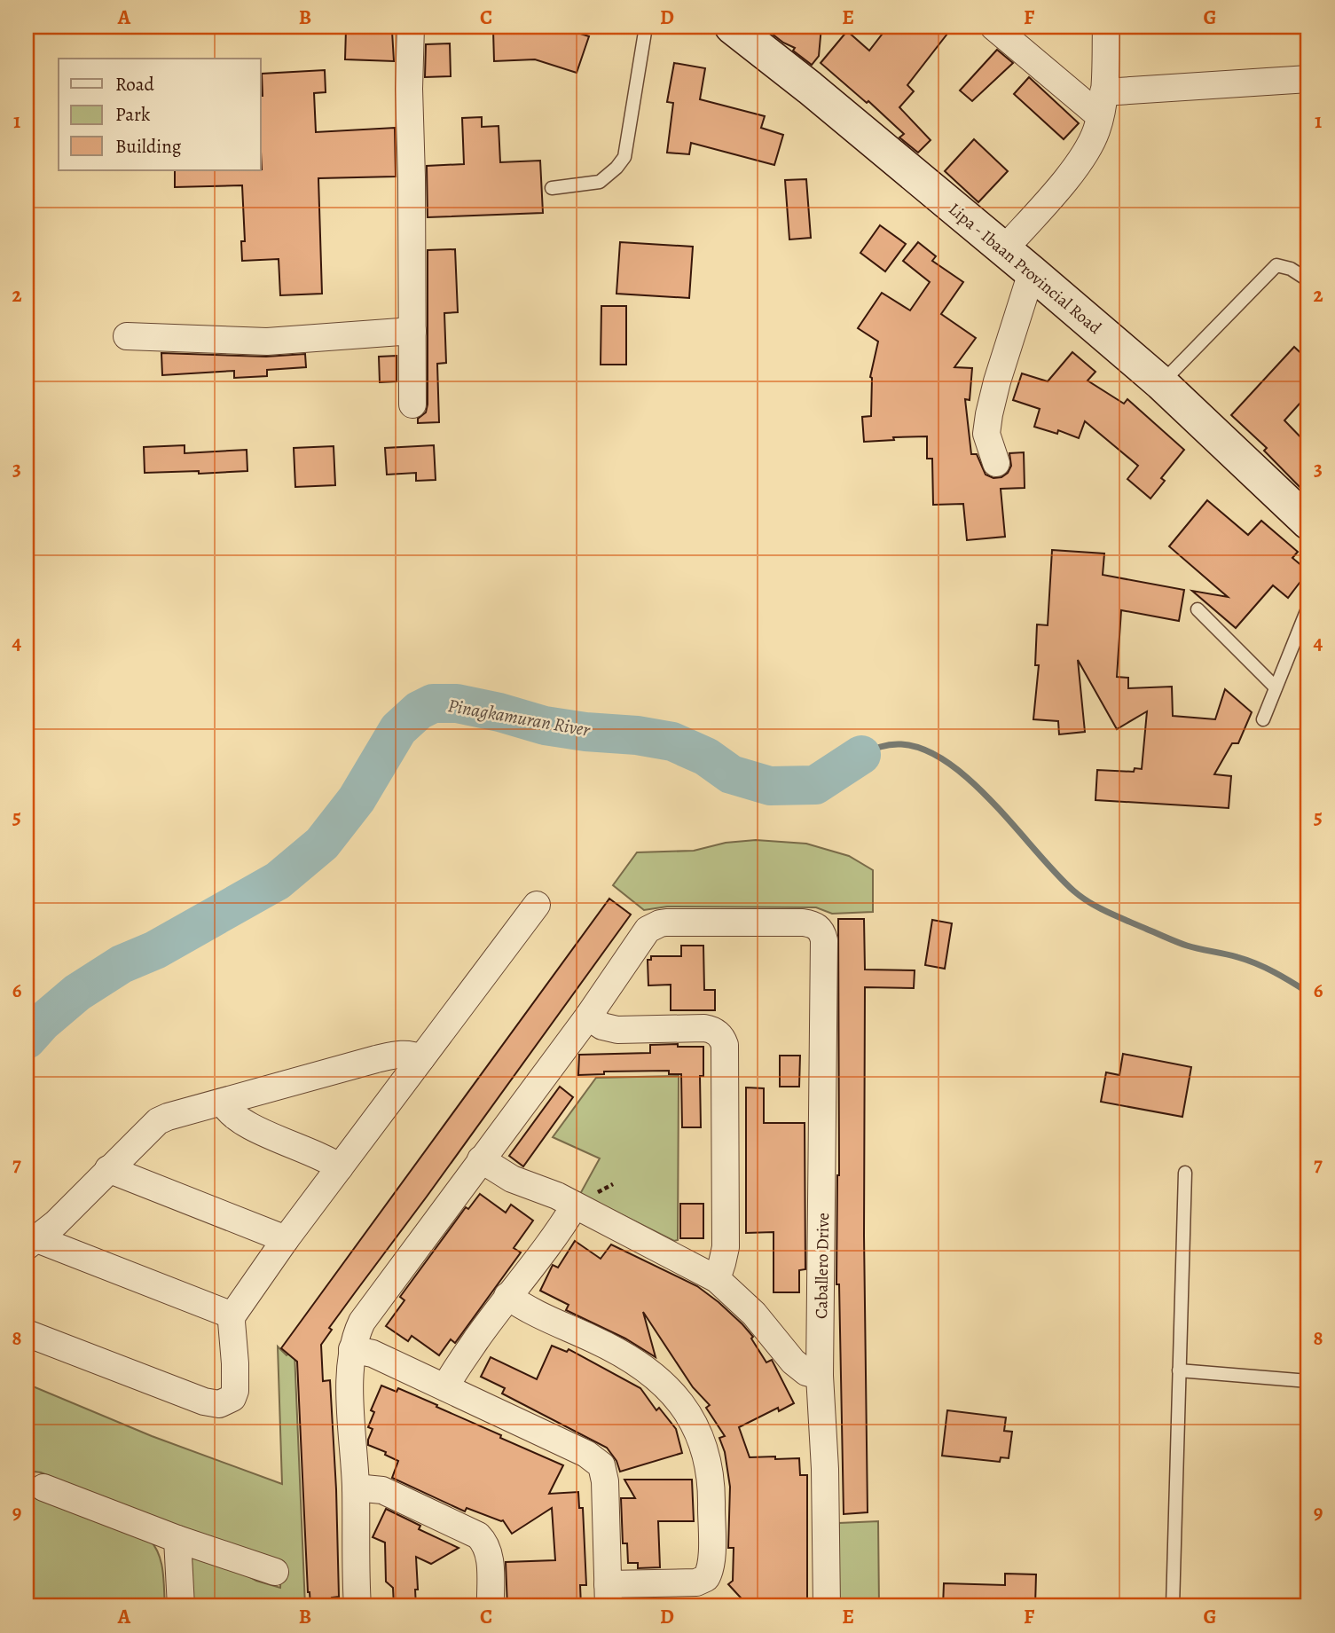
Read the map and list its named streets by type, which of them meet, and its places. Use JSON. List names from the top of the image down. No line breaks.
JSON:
{"streets":{"main road":["Lipa - Ibaan Provincial Road"],"street":["Caballero Drive"]},"water":["Pinagkamuran River"],"legend":["Road","Park","Building"],"grid":{"columns":["A","B","C","D","E","F","G"],"rows":["1","2","3","4","5","6","7","8","9"]}}
